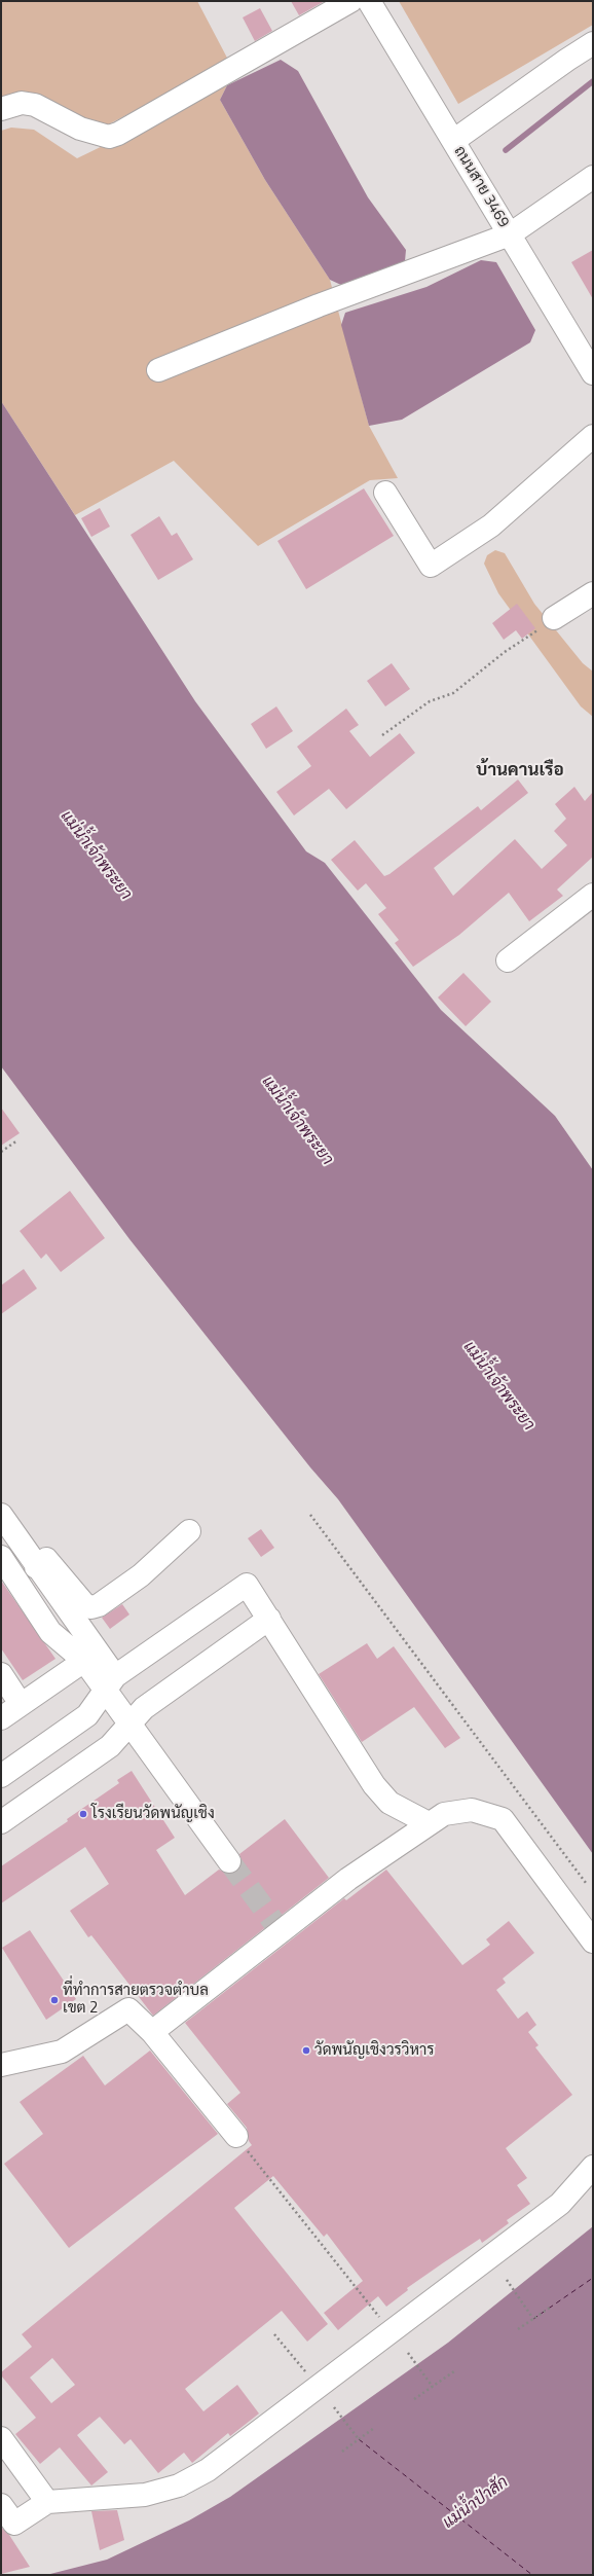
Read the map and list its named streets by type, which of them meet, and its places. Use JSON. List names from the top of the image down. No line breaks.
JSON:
{"streets":{"street":["ถนนสาย 3469"]},"districts":["บ้านคานเรือ"],"water":["แม่น้ำเจ้าพระยา","แม่น้ำป่าสัก"],"places":["โรงเรียนวัดพนัญเชิง","ที่ทำการสายตรวจตำบล เขต 2","วัดพนัญเชิงวรวิหาร"]}
